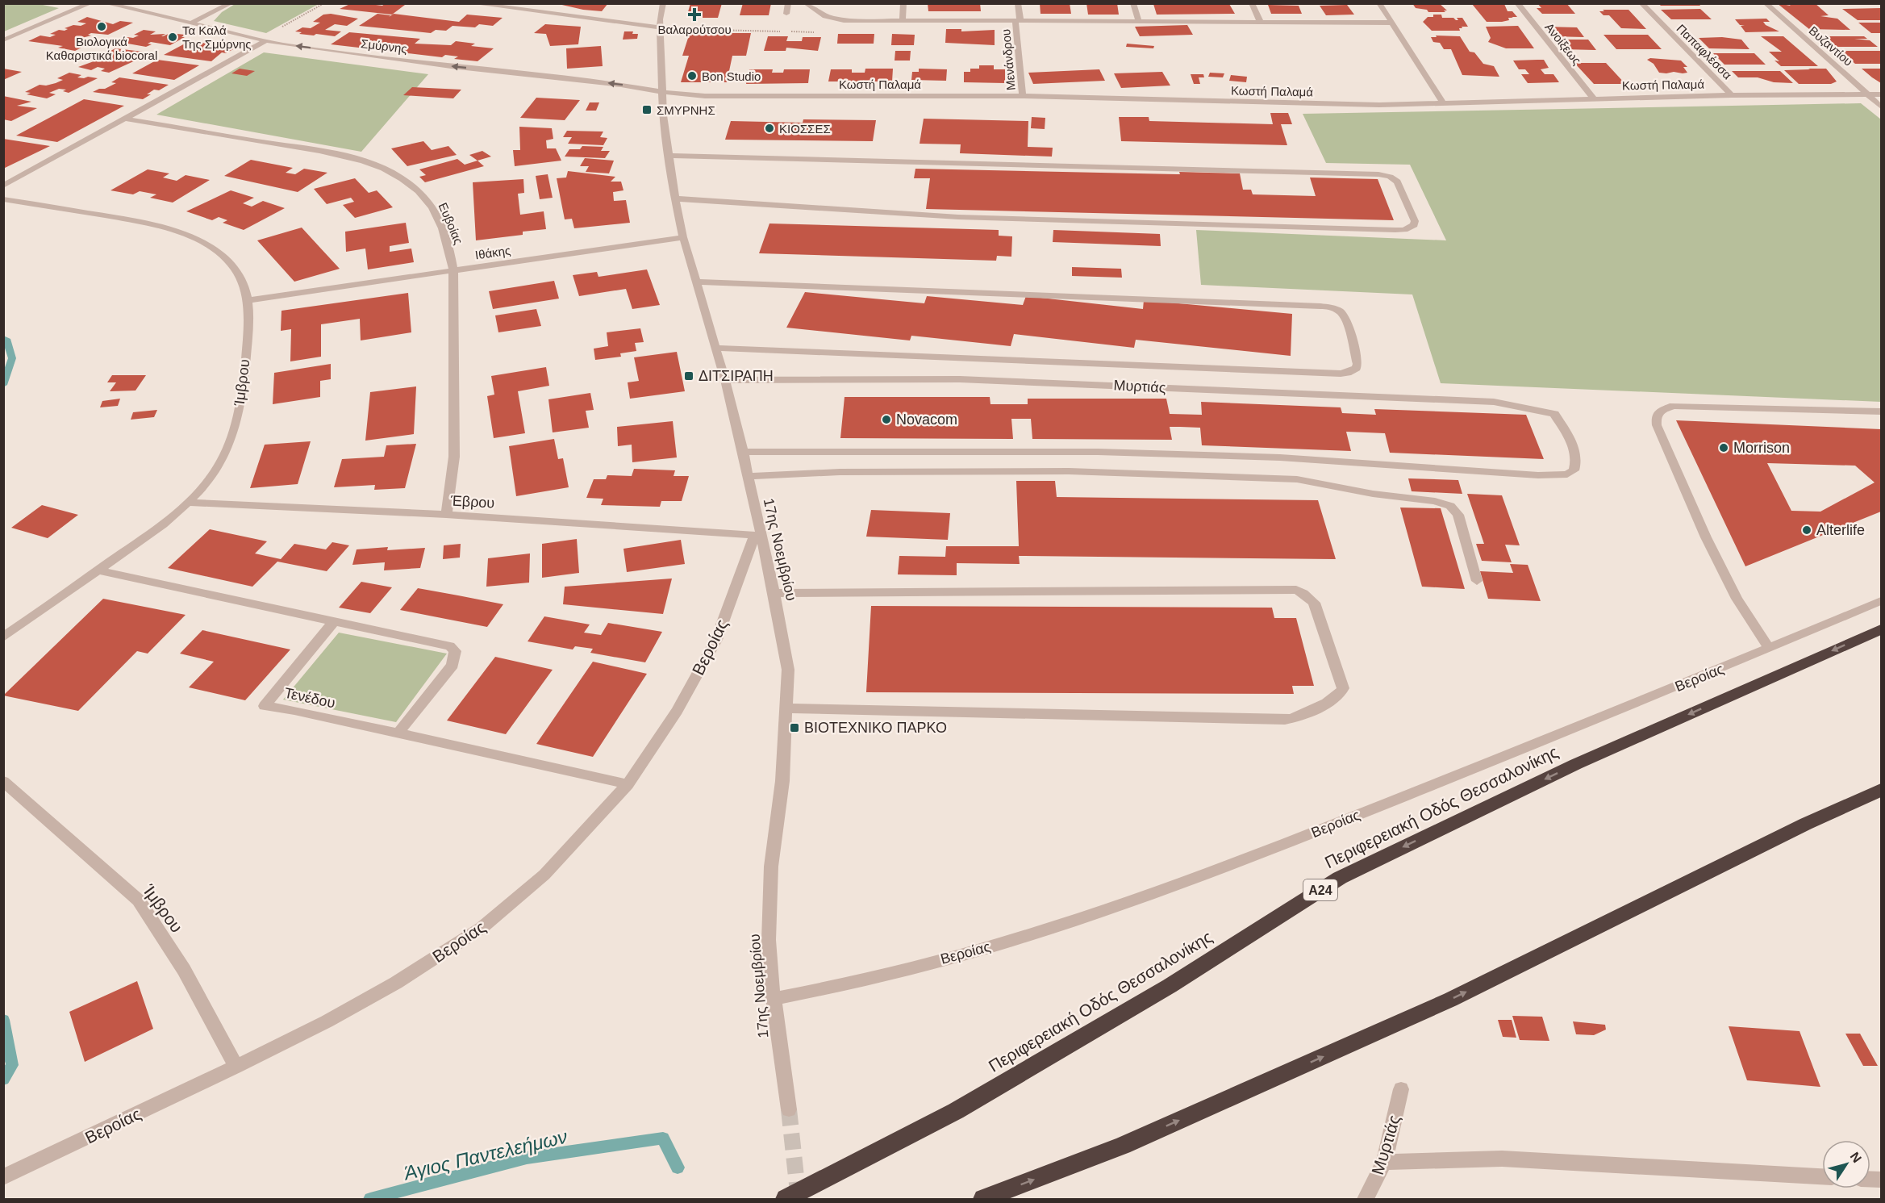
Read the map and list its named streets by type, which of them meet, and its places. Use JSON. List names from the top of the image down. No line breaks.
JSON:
{"streets":{"highway":["Περιφερειακή Οδός Θεσσαλονίκης","Α24"],"street":["Ανοίξεως","Σμύρνης","Βυζαντίου","Παπαφλέσσα","Μενάνδρου","Κωστή Παλαμά","Ευβοίας","Ιθάκης","Ίμβρου","Μυρτιάς","Έβρου","17ης Νοεμβρίου","Βεροίας","Τενέδου"]},"crossings":[["Ανοίξεως","Κωστή Παλαμά"],["Σμύρνης","Κωστή Παλαμά"],["Σμύρνης","17ης Νοεμβρίου"],["Βυζαντίου","Κωστή Παλαμά"],["Παπαφλέσσα","Κωστή Παλαμά"],["Μενάνδρου","Κωστή Παλαμά"],["Κωστή Παλαμά","17ης Νοεμβρίου"],["Ευβοίας","Ιθάκης"],["Ευβοίας","Έβρου"],["Ιθάκης","Ίμβρου"],["Ιθάκης","17ης Νοεμβρίου"],["Ίμβρου","Έβρου"],["Ίμβρου","Βεροίας"],["Μυρτιάς","17ης Νοεμβρίου"],["Έβρου","Βεροίας"],["17ης Νοεμβρίου","Βεροίας"],["Βεροίας","Τενέδου"]],"one_way":["Περιφερειακή Οδός Θεσσαλονίκης"],"water":["Άγιος Παντελεήμων"],"places":{"health":["Βαλαρούτσου"],"other":["Βιολογικά Καθαριστικά biocoral","Τα Καλά Της Σμύρνης","Bon Studio","ΚΙΟΣΣΕΣ","Novacom","Morrison","Alterlife"],"transit":["ΣΜΥΡΝΗΣ","ΔΙΤΣΙΡΑΠΗ","ΒΙΟΤΕΧΝΙΚΟ ΠΑΡΚΟ"]},"north":"top right"}
